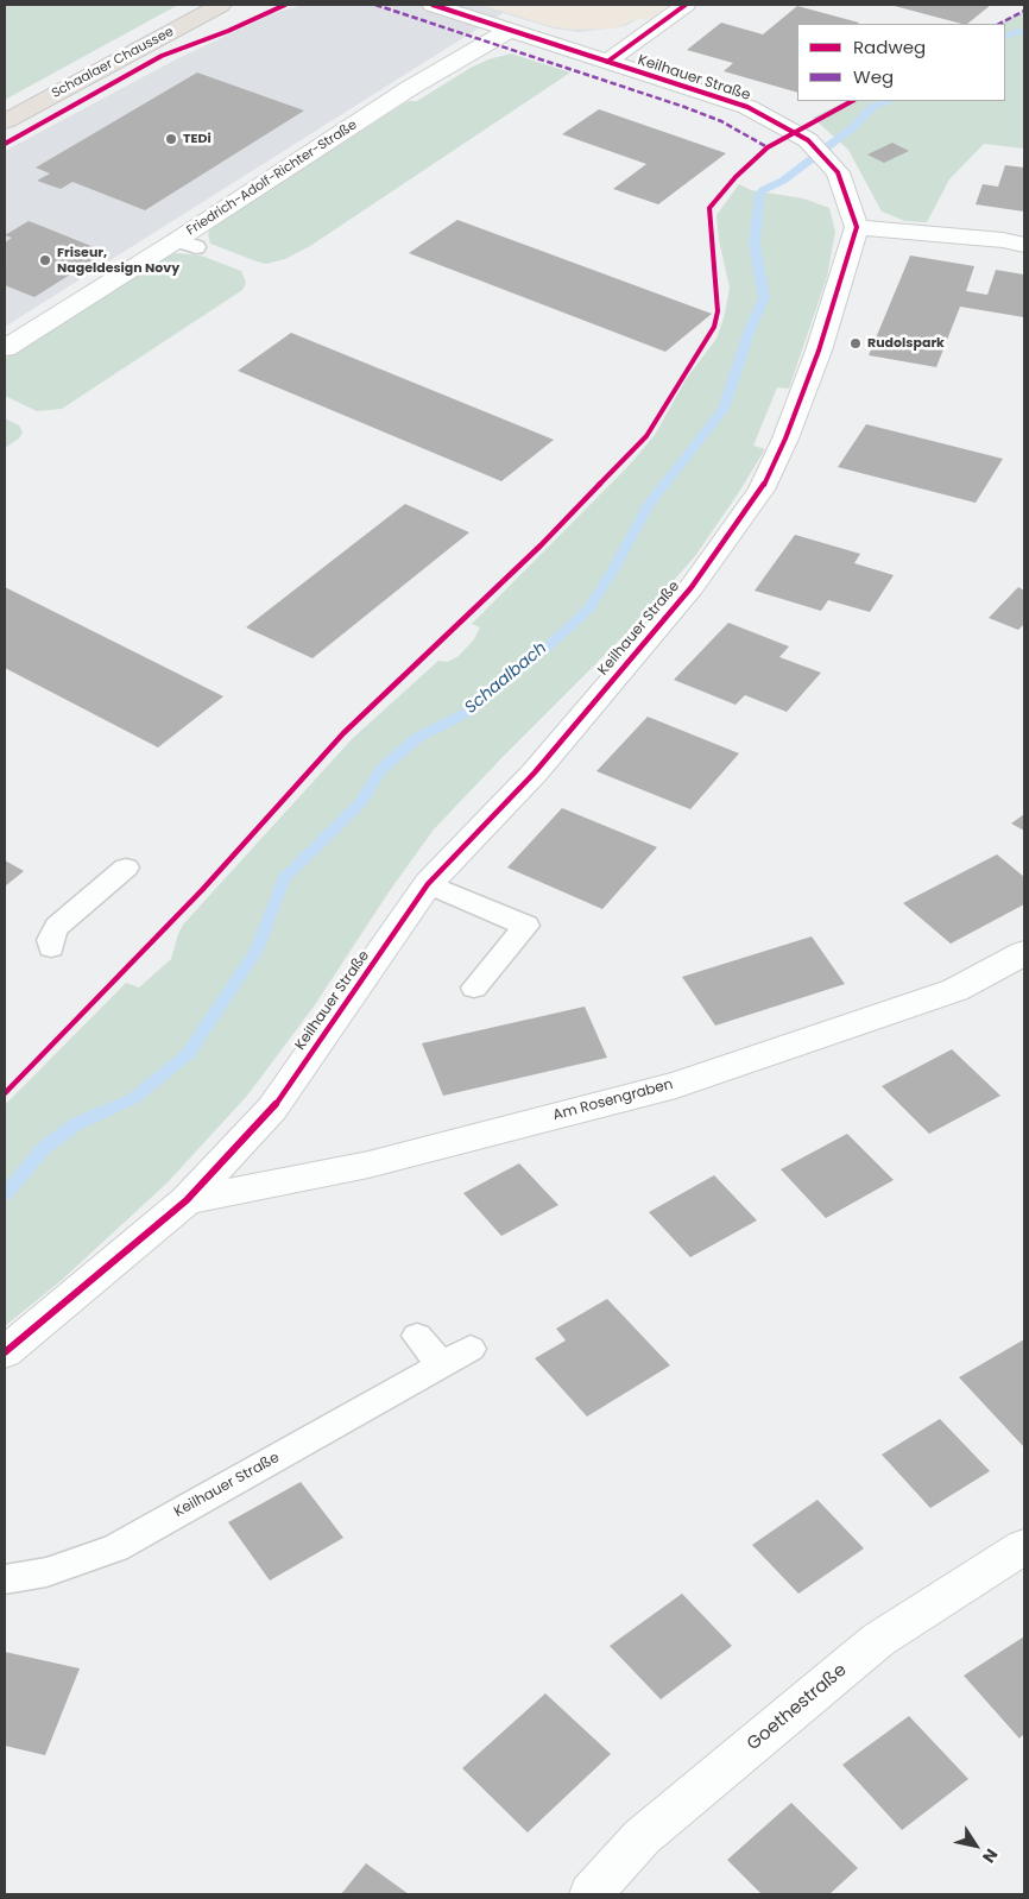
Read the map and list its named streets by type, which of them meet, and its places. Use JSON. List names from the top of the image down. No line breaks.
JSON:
{"streets":{"main road":["Schaalaer Chaussee"],"street":["Keilhauer Straße","Friedrich-Adolf-Richter-Straße","Am Rosengraben","Goethestraße"]},"crossings":[["Keilhauer Straße","Friedrich-Adolf-Richter-Straße"],["Keilhauer Straße","Am Rosengraben"]],"water":["Schaalbach"],"places":["TEDi","Friseur, Nageldesign Novy","Rudolspark"],"legend":["Radweg","Weg"],"north":"bottom right"}
